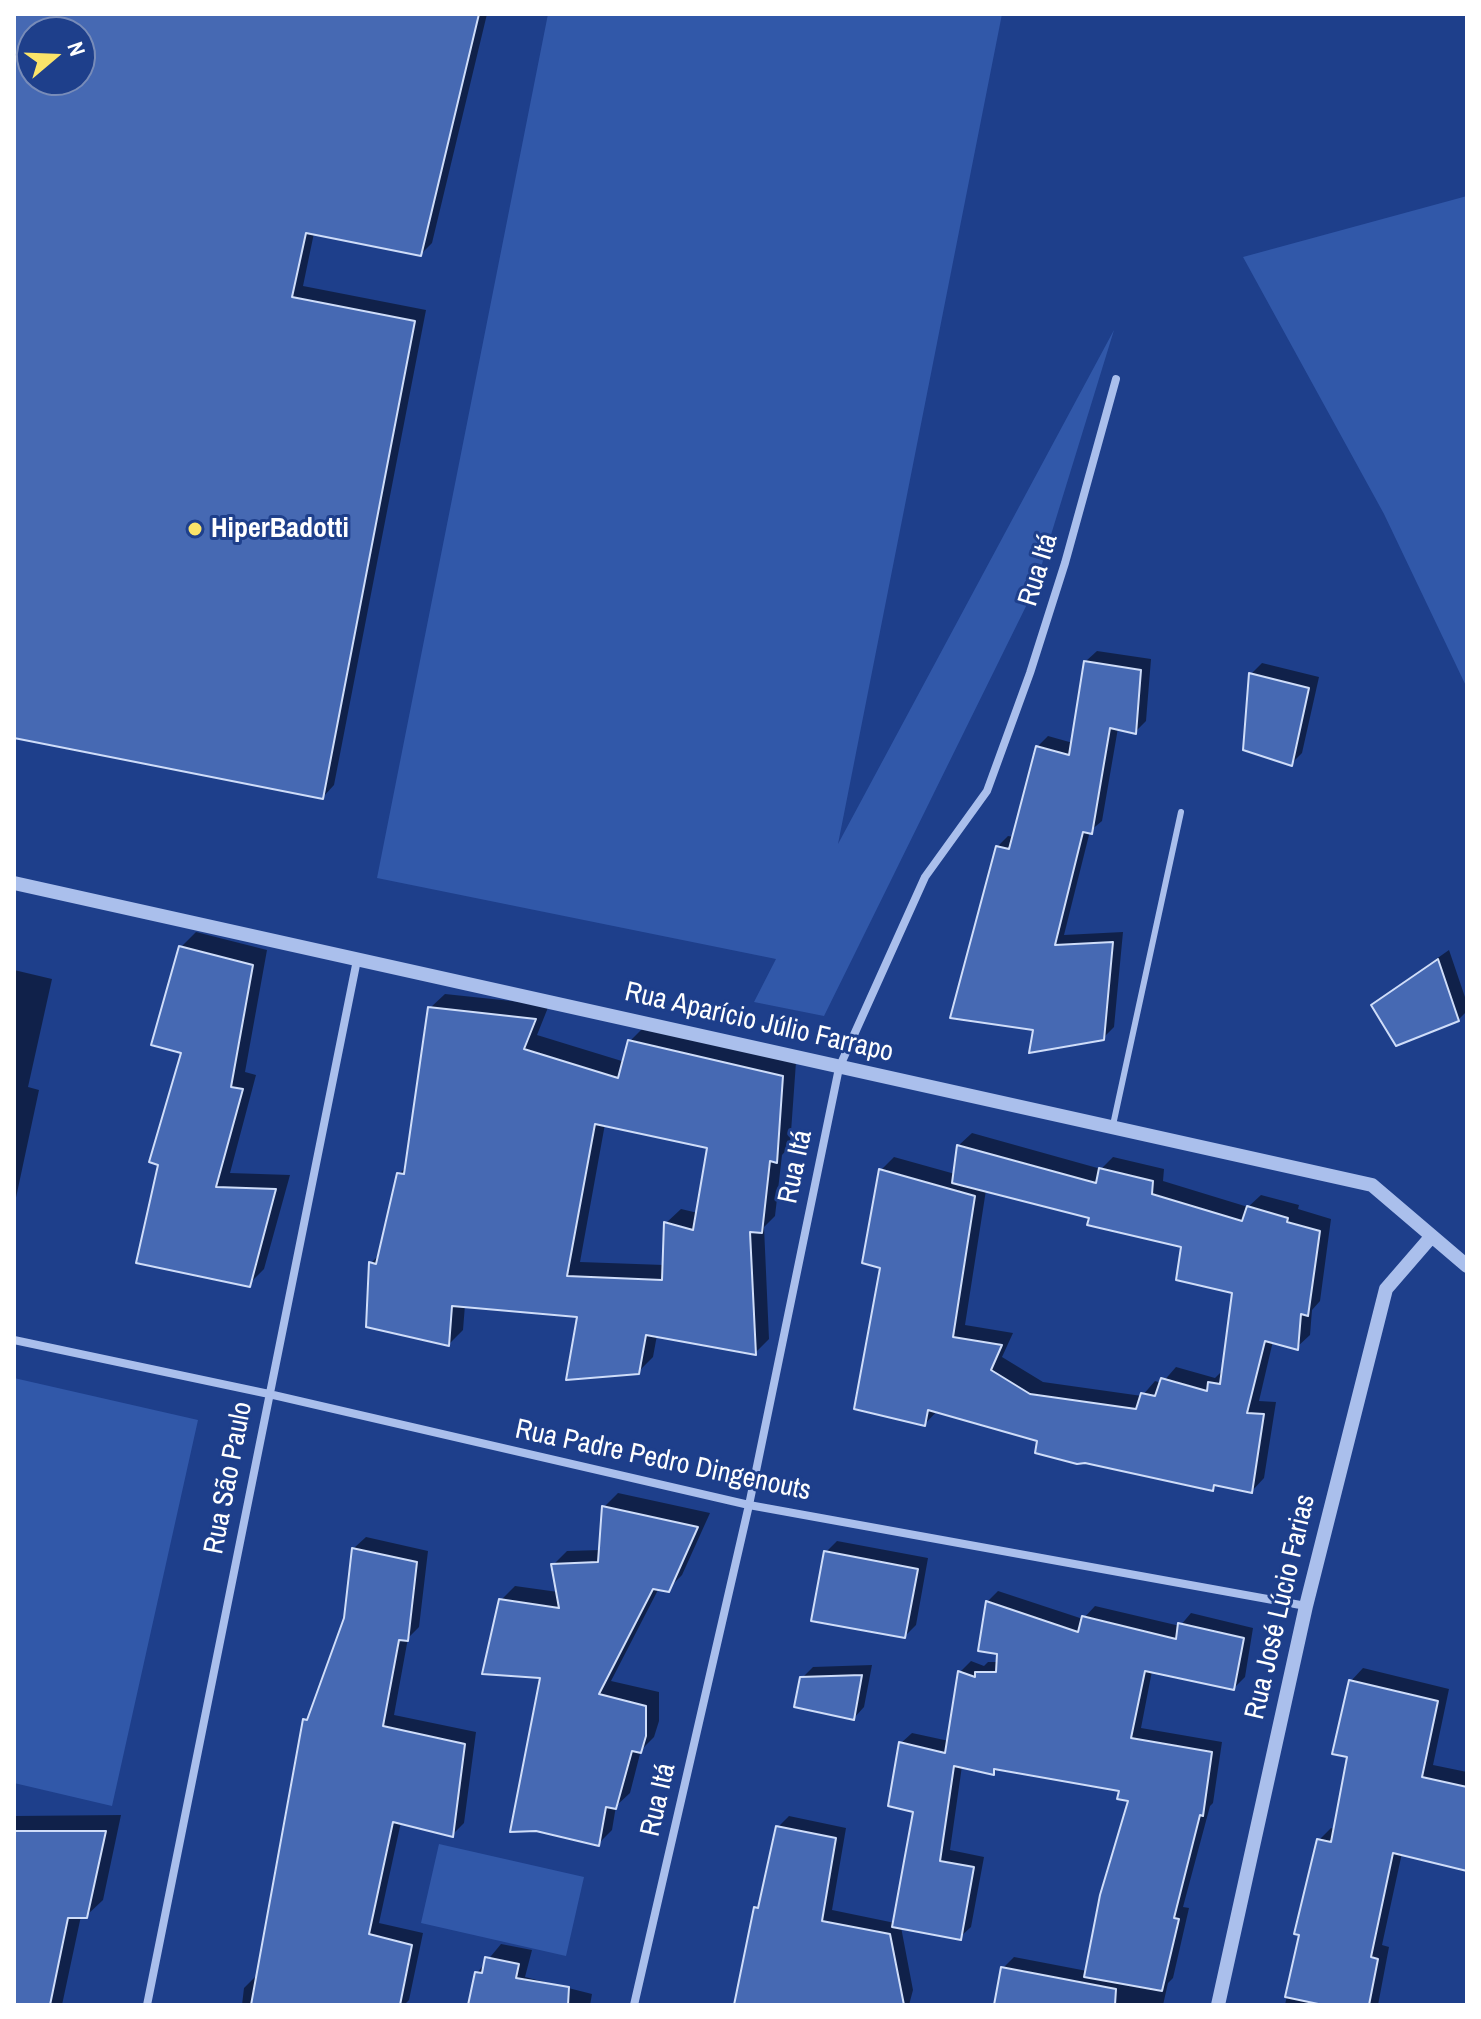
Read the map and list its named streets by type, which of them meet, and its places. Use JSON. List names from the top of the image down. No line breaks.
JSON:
{"streets":{"street":["Rua Itá","Rua Aparício Júlio Farrapo","Rua Padre Pedro Dingenouts","Rua São Paulo","Rua José Lúcio Farias"]},"crossings":[["Rua Itá","Rua Aparício Júlio Farrapo"],["Rua Itá","Rua Padre Pedro Dingenouts"],["Rua Aparício Júlio Farrapo","Rua São Paulo"],["Rua Aparício Júlio Farrapo","Rua José Lúcio Farias"],["Rua Padre Pedro Dingenouts","Rua São Paulo"],["Rua Padre Pedro Dingenouts","Rua José Lúcio Farias"]],"places":["HiperBadotti"],"north":"right"}
